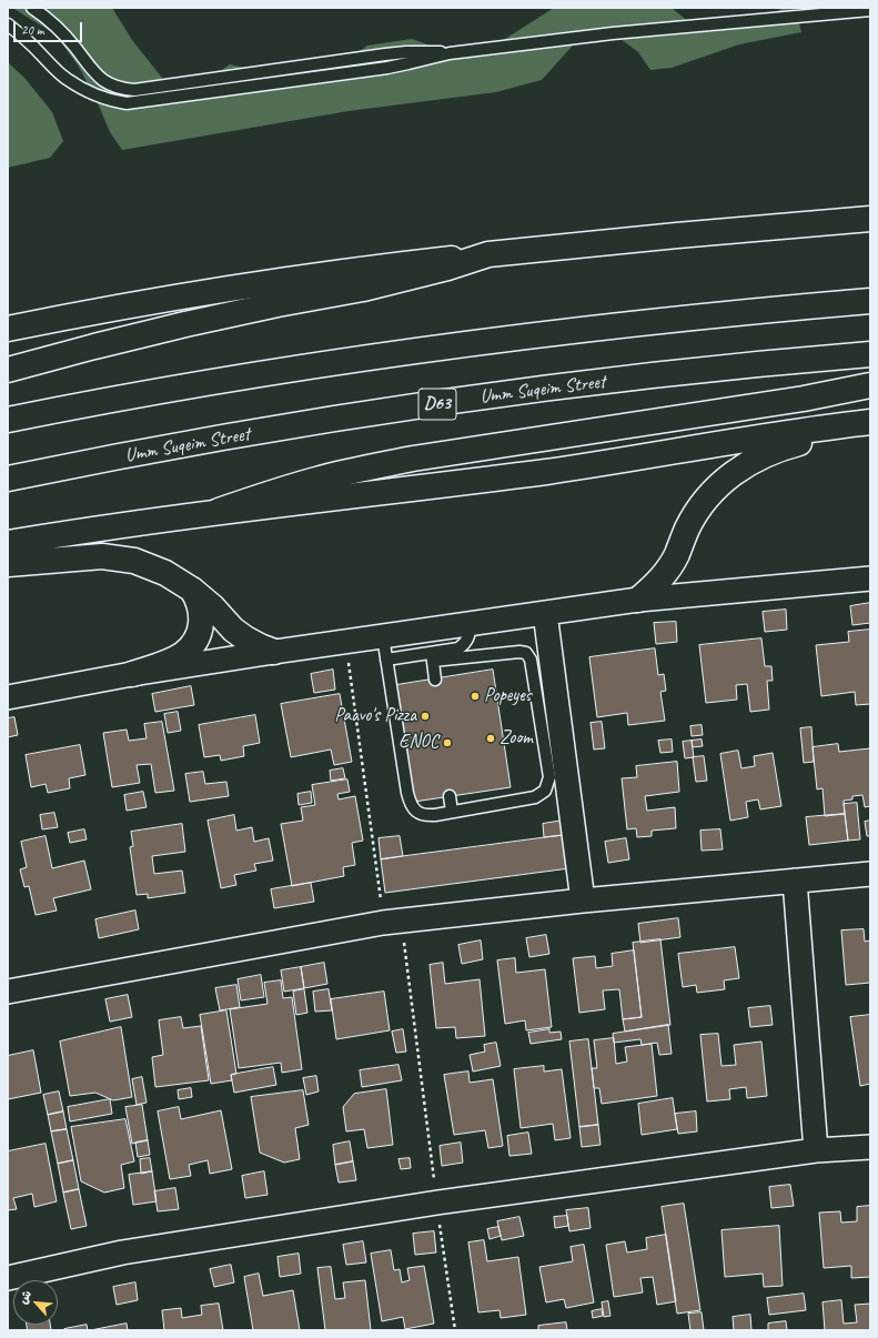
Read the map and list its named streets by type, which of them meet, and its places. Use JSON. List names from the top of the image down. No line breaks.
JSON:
{"streets":{"main road":["Umm Suqeim Street","D63"]},"places":["Popeyes","Paavo's Pizza","Zoom","ENOC"],"scale_bar":"20 m","north":"top left"}
